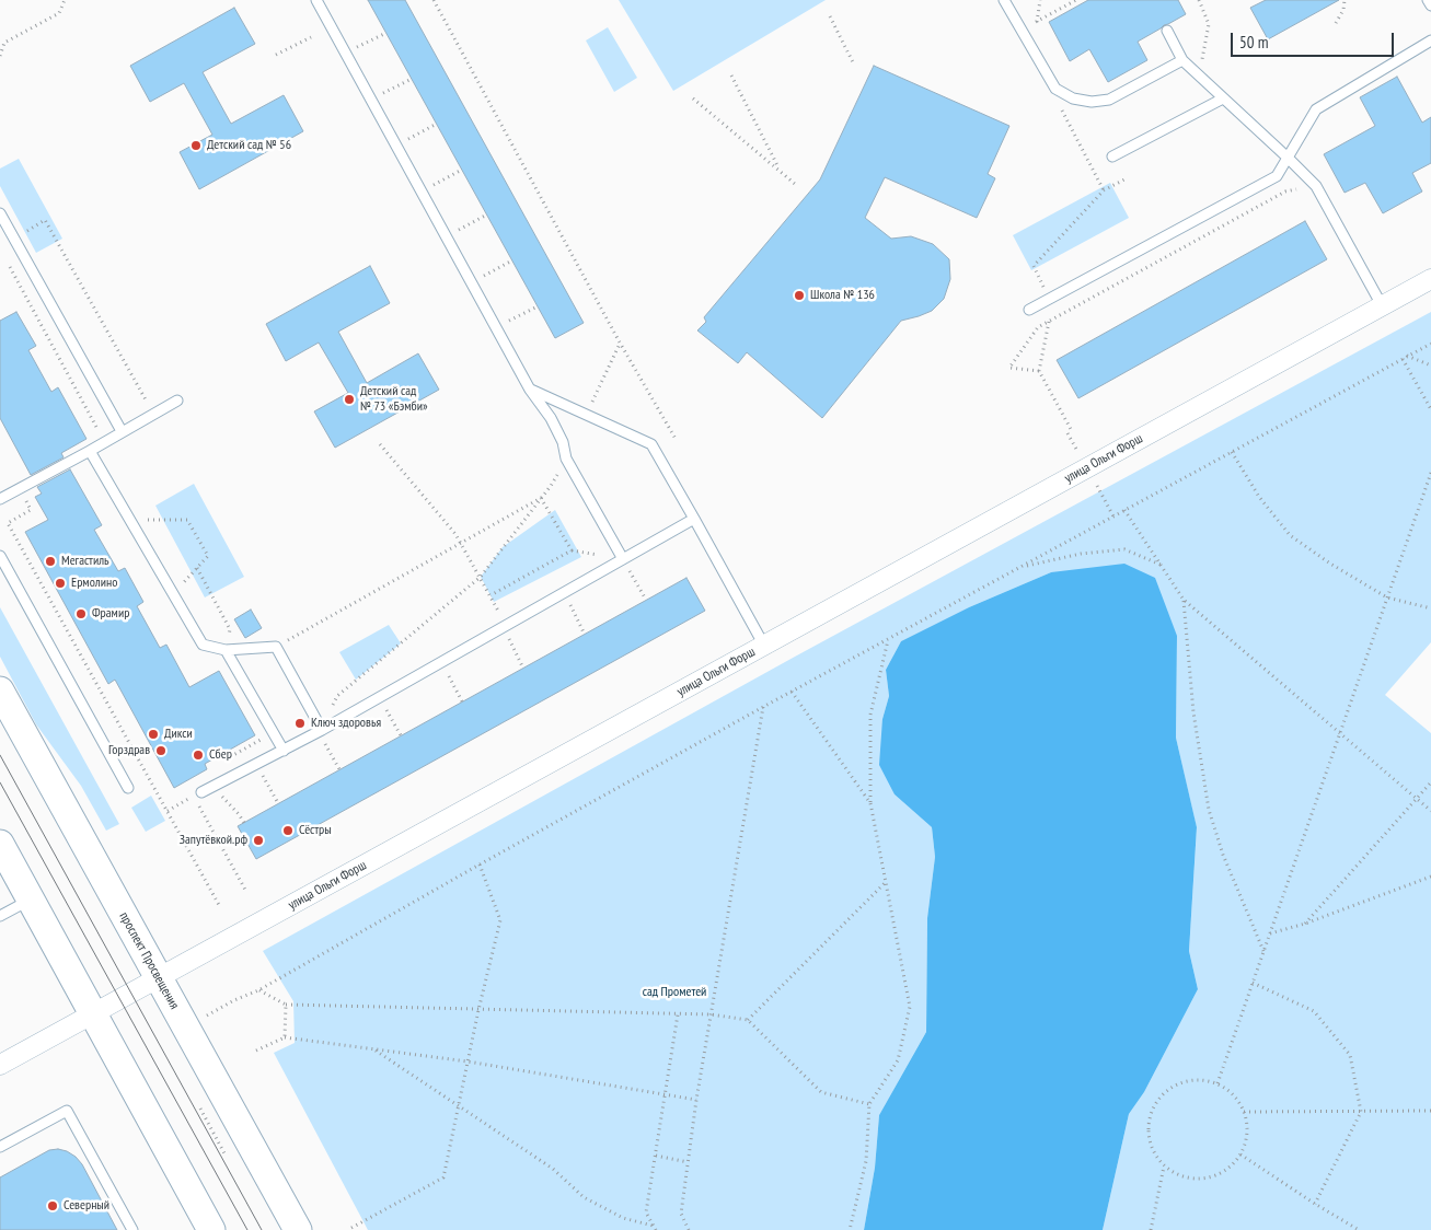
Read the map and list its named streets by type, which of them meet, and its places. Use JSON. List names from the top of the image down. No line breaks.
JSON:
{"streets":{"main road":["проспект Просвещения"],"street":["улица Ольги Форш"]},"crossings":[["улица Ольги Форш","проспект Просвещения"]],"parks":["сад Прометей"],"places":["Детский сад № 56","Школа № 136","Детский сад № 73 «Бэмби»","Мегастиль","Ермолино","Фрамир","Ключ здоровья","Дикси","Горздрав","Сбер","Сёстры","Запутёвкой.рф","Северный"],"scale_bar":"50 m"}
